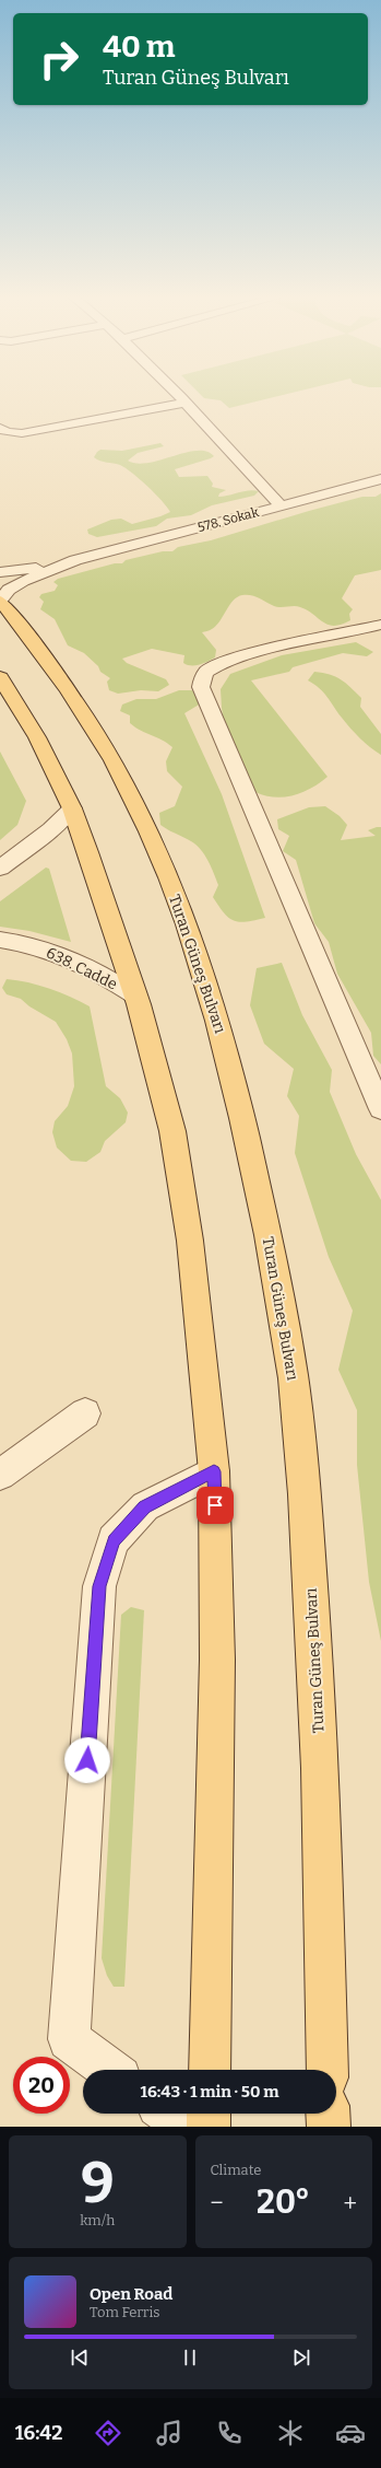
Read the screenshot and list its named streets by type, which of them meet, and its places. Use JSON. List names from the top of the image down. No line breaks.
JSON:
{"streets":{"main road":["Turan Güneş Bulvarı"],"street":["578. Sokak","638. Cadde"]},"page":{"turn":["40 m","Turan Güneş Bulvarı"],"limit":"20","trip":"16:43 · 1 min · 50 m","tile":[["9","km/h"],"Climate"],"heat":["−","20°","+"],"song":["Open Road","Tom Ferris"],"tabs":"16:42"}}
